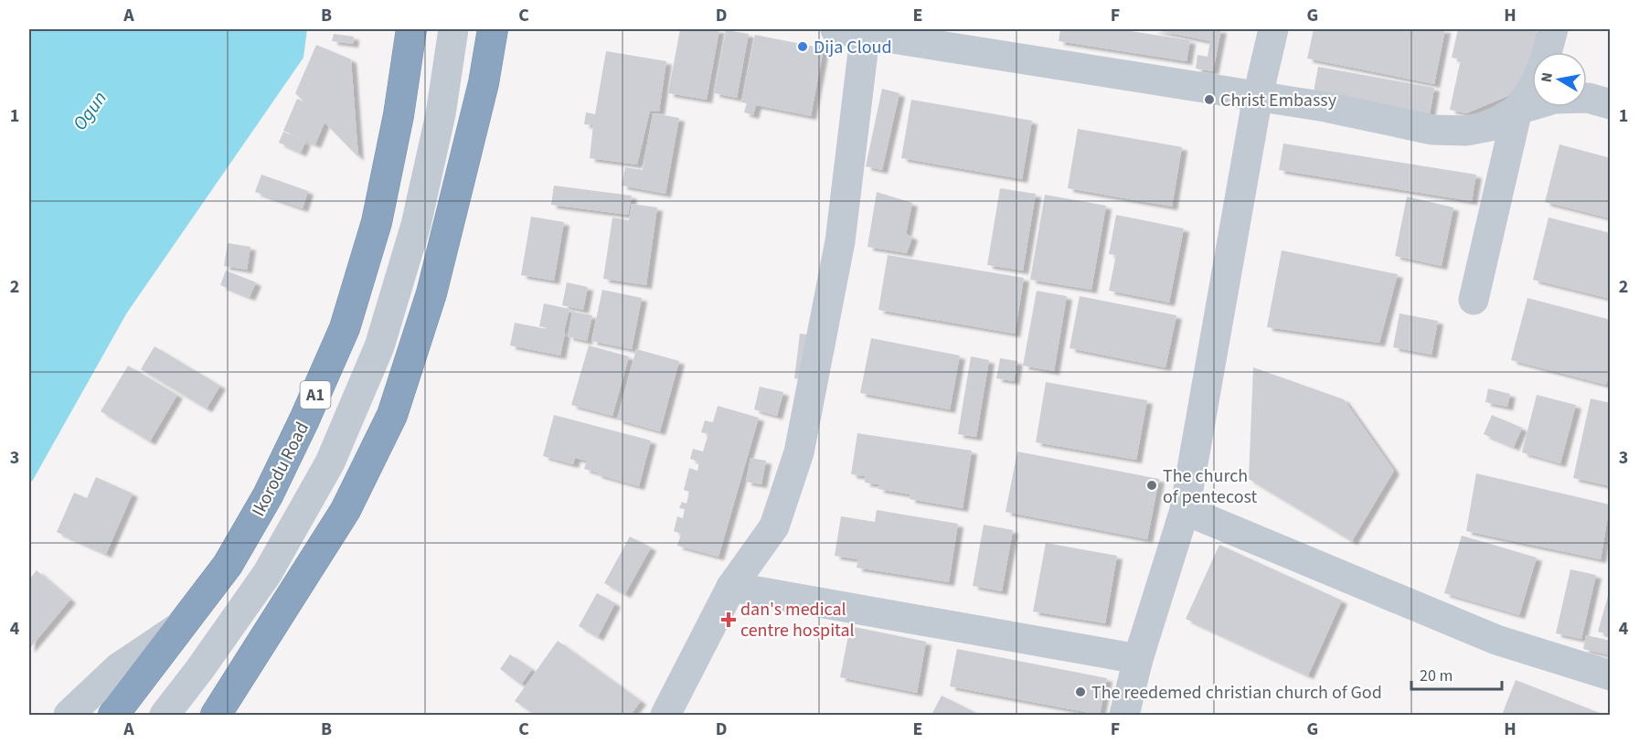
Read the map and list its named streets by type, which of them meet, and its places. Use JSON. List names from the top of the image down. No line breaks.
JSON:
{"streets":{"highway":["A1","Ikorodu Road"]},"water":["Ogun"],"places":{"other":["Dija Cloud","Christ Embassy","The church of pentecost","The reedemed christian church of God"],"health":["dan's medical centre hospital"]},"scale_bar":"20 m","north":"left","grid":{"columns":["A","B","C","D","E","F","G","H"],"rows":["1","2","3","4"]}}
